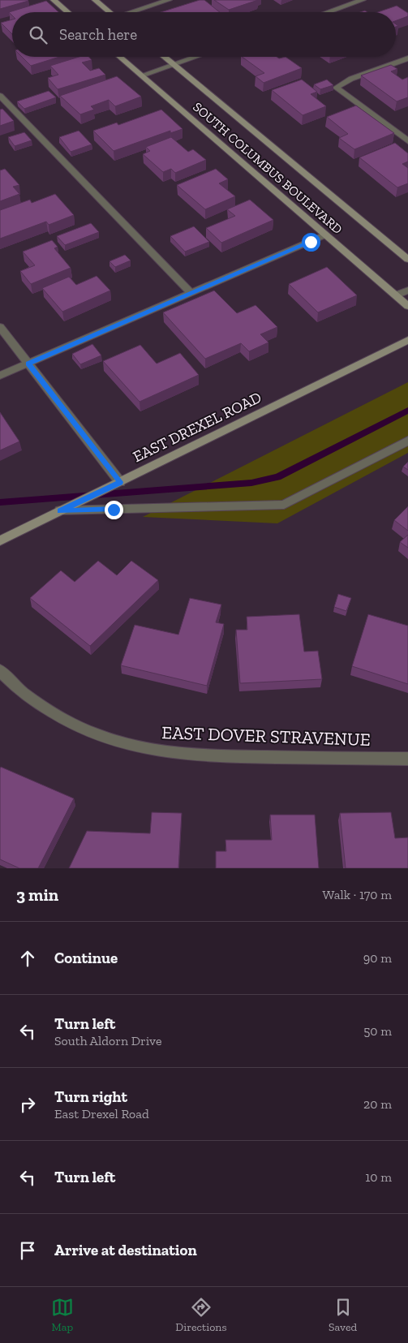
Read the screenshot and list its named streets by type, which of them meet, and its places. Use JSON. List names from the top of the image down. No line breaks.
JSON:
{"streets":{"street":["SOUTH COLUMBUS BOULEVARD","EAST DREXEL ROAD","EAST DOVER STRAVENUE"]},"page":{"search":"Search here","heading":["3 min","Walk · 170 m"],"list":[["Continue","90 m"],["Turn left","South Aldorn Drive","50 m"],["Turn right","East Drexel Road","20 m"],["Turn left","10 m"],"Arrive at destination"],"nav":["Map","Directions","Saved"]}}
